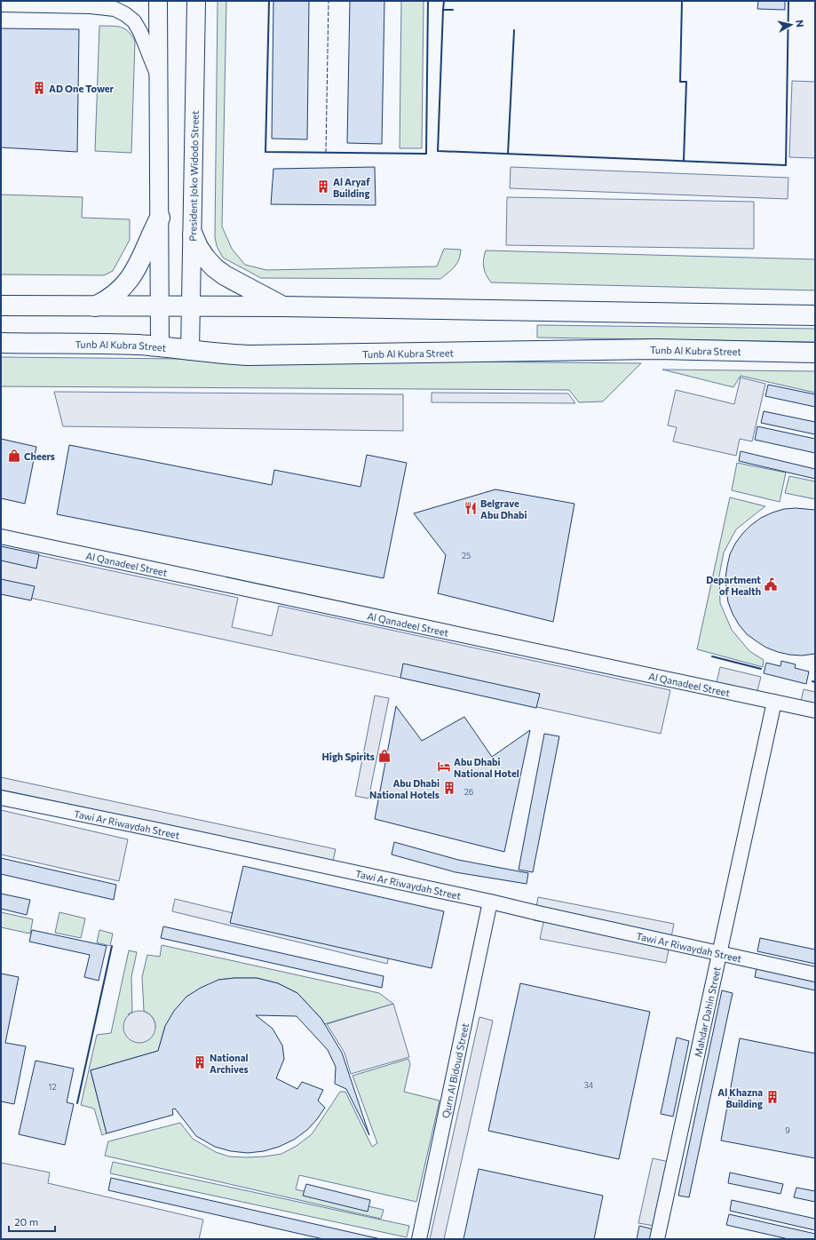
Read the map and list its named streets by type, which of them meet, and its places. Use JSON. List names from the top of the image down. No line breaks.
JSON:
{"streets":{"main road":["Tunb Al Kubra Street"],"street":["President Joko Widodo Street","Al Qanadeel Street","Tawi Ar Riwaydah Street","Mahdar Dahin Street","Qurn Al Bidoud Street"]},"crossings":[["President Joko Widodo Street","Tunb Al Kubra Street"],["Al Qanadeel Street","Mahdar Dahin Street"],["Tawi Ar Riwaydah Street","Mahdar Dahin Street"],["Tawi Ar Riwaydah Street","Qurn Al Bidoud Street"]],"places":{"building":["AD One Tower","Al Aryaf Building","Abu Dhabi National Hotels","National Archives","Al Khazna Building"],"shop":["Cheers","High Spirits"],"restaurant":["Belgrave Abu Dhabi"],"public building":["Department of Health"],"hotel":["Abu Dhabi National Hotel"]},"house_numbers":["25","26","34","12","9"],"scale_bar":"20 m","north":"right"}
